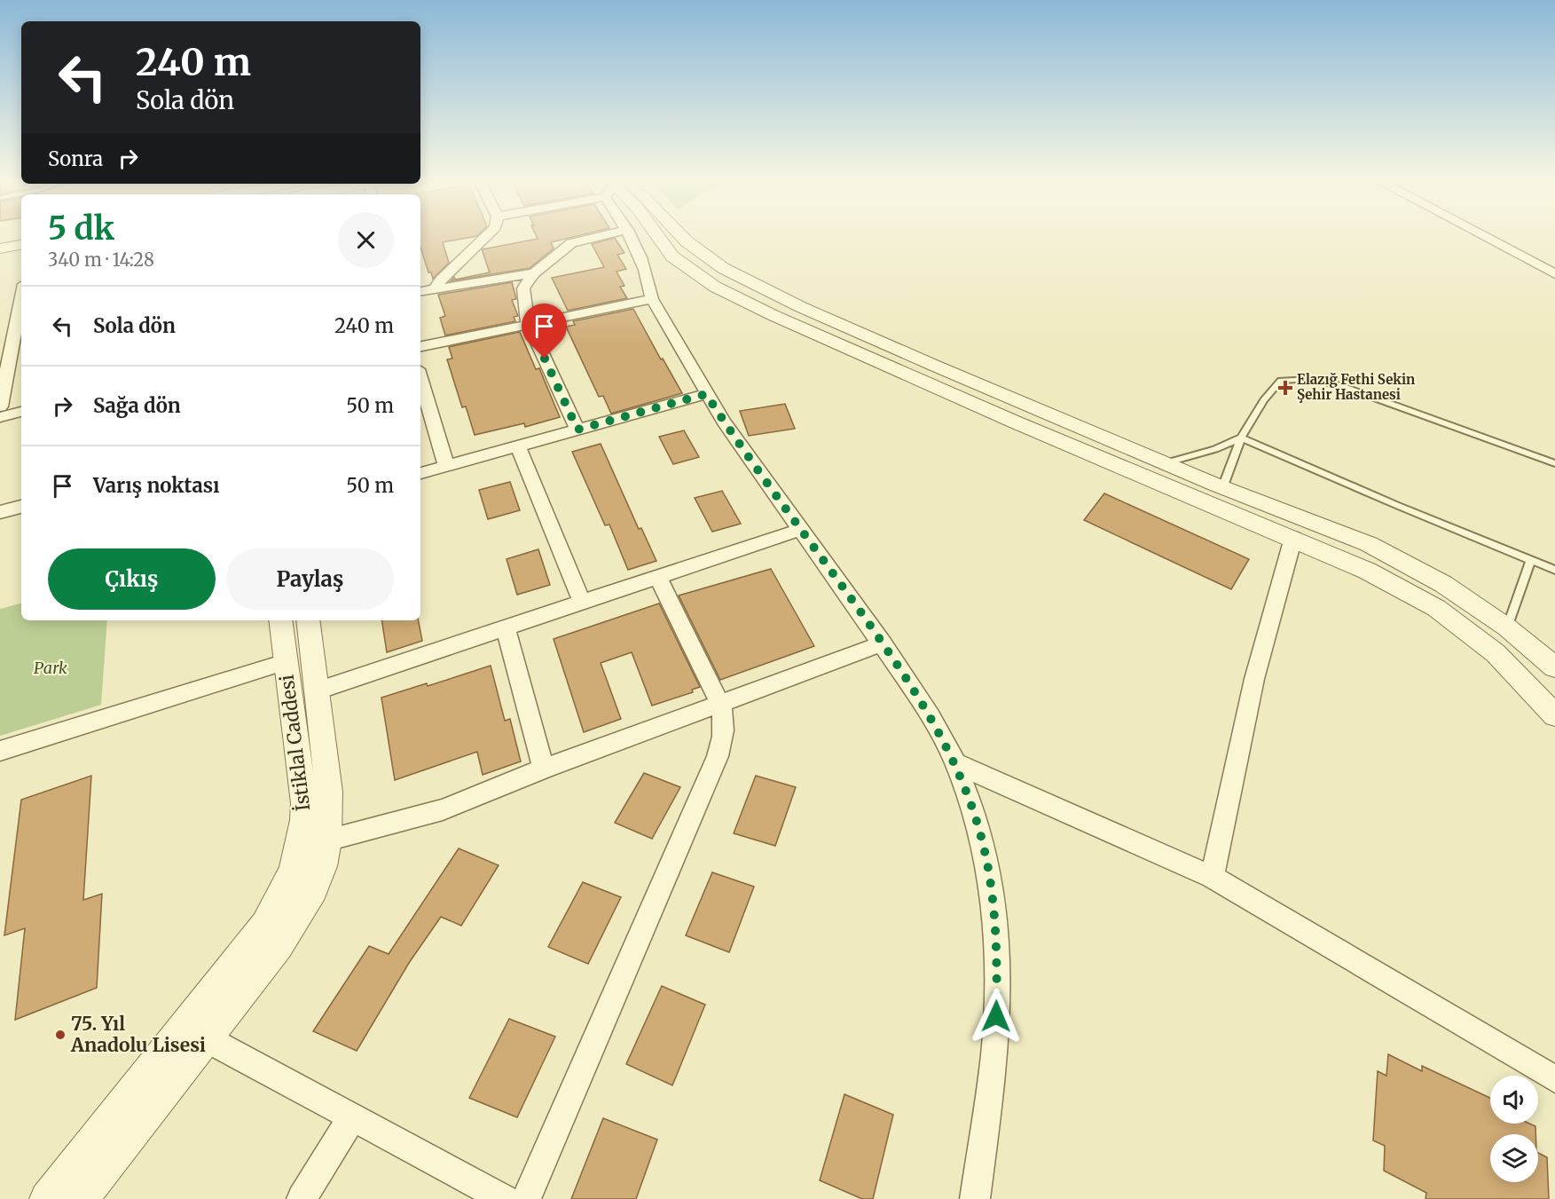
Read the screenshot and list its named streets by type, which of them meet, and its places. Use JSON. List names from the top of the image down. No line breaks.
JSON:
{"streets":{"street":["İstiklal Caddesi"]},"parks":["Park"],"places":{"health":["Elazığ Fethi Sekin Şehir Hastanesi"],"other":["75. Yıl Anadolu Lisesi"]},"page":{"turn":["240 m","Sola dön"],"then":"Sonra","heading":["5 dk","340 m · 14:28"],"list":[{"name":"Sola dön","value":"240 m"},{"name":"Sağa dön","value":"50 m"},{"name":"Varış noktası","value":"50 m"}],"buttons":["Çıkış","Paylaş"]}}
